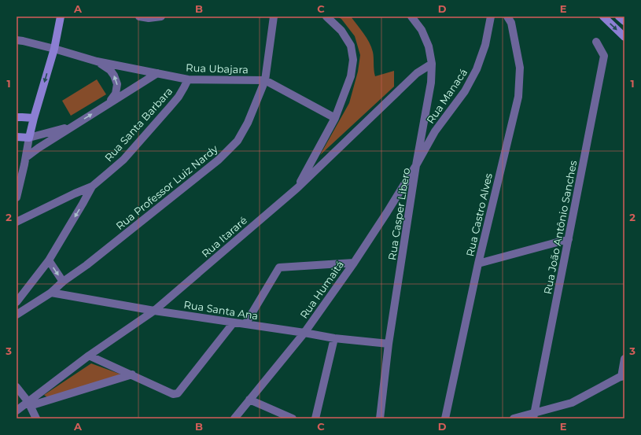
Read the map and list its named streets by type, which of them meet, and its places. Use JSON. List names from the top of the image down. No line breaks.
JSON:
{"streets":{"street":["Rua Ubajara","Rua Manacá","Rua Santa Barbara","Rua Professor Luiz Nardy","Rua Casper Libero","Rua Castro Alves","Rua João Antônio Sanches","Rua Itararé","Rua Humaitá","Rua Santa Ana"]},"crossings":[["Rua Ubajara","Rua Santa Barbara"],["Rua Ubajara","Rua Professor Luiz Nardy"],["Rua Manacá","Rua Casper Libero"],["Rua Manacá","Rua Humaitá"],["Rua Professor Luiz Nardy","Rua Santa Ana"],["Rua Casper Libero","Rua Itararé"],["Rua Casper Libero","Rua Humaitá"],["Rua Casper Libero","Rua Santa Ana"],["Rua Itararé","Rua Santa Ana"],["Rua Humaitá","Rua Santa Ana"]],"grid":{"columns":["A","B","C","D","E"],"rows":["1","2","3"]}}
